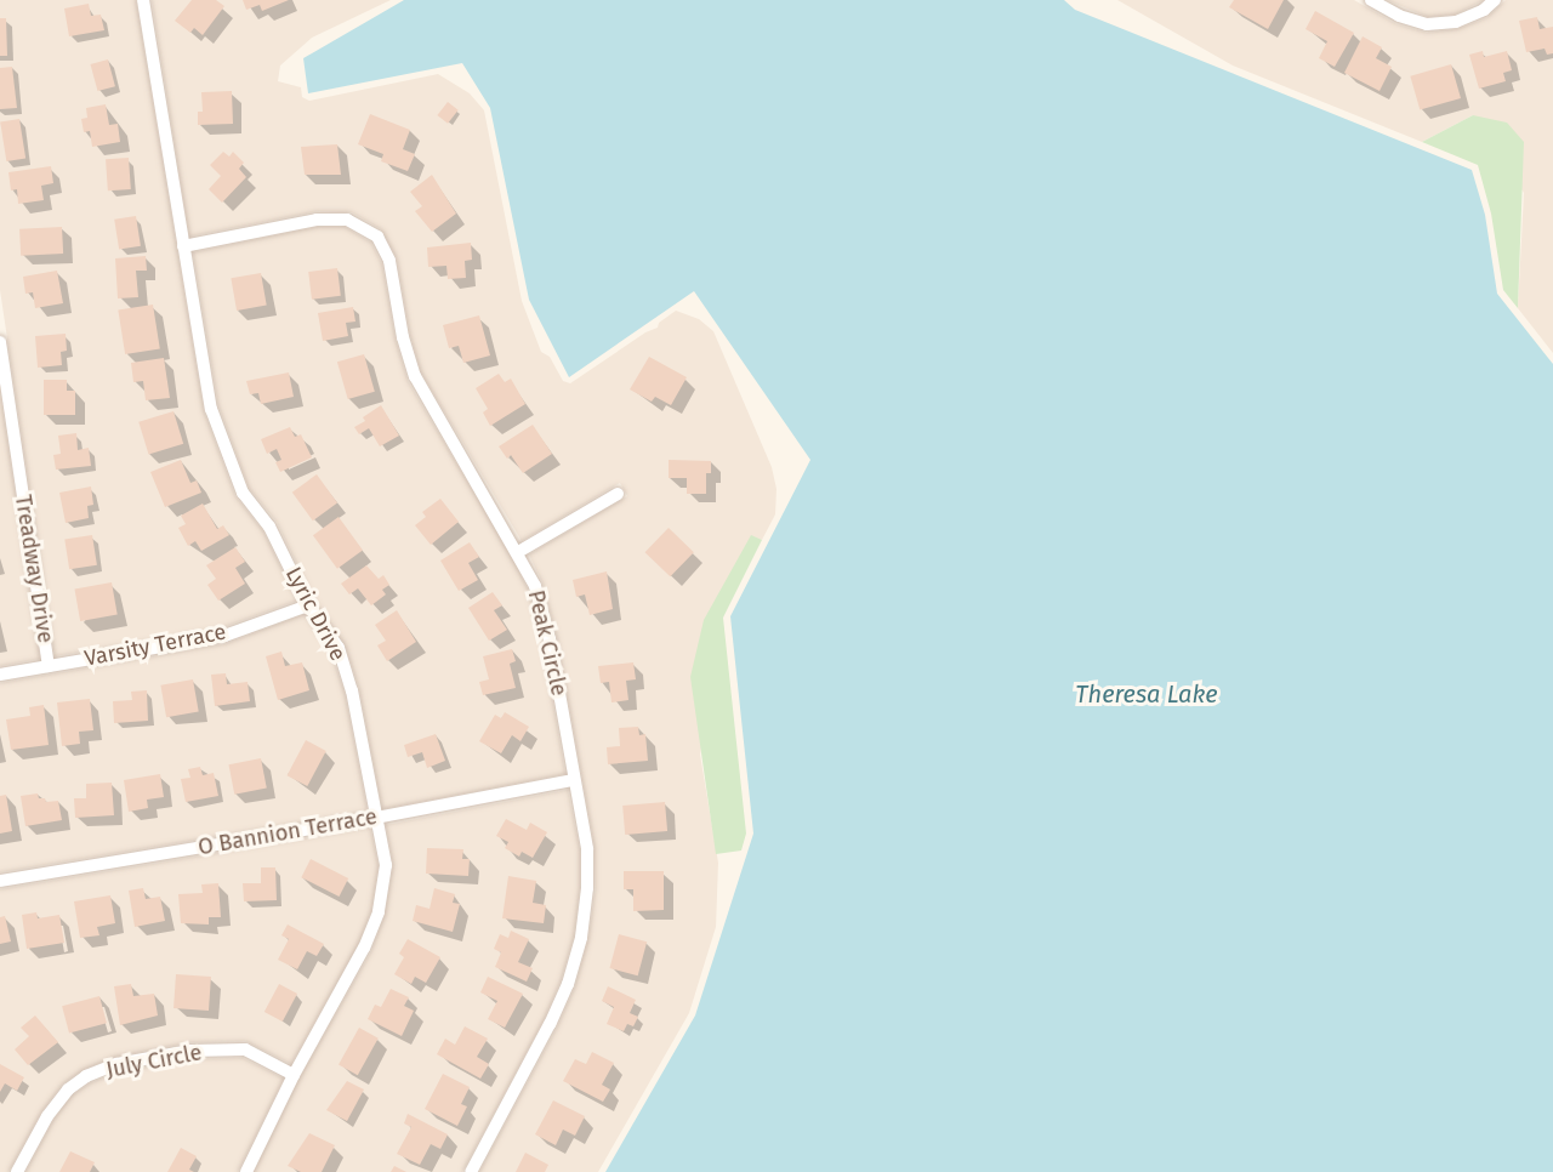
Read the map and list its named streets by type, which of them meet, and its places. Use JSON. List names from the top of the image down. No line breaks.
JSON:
{"streets":{"street":["Treadway Drive","Lyric Drive","Peak Circle","Varsity Terrace","O Bannion Terrace","July Circle"]},"crossings":[["Treadway Drive","Varsity Terrace"],["Lyric Drive","Peak Circle"],["Lyric Drive","Varsity Terrace"],["Lyric Drive","O Bannion Terrace"],["Lyric Drive","July Circle"],["Peak Circle","O Bannion Terrace"]],"water":["Theresa Lake"]}
